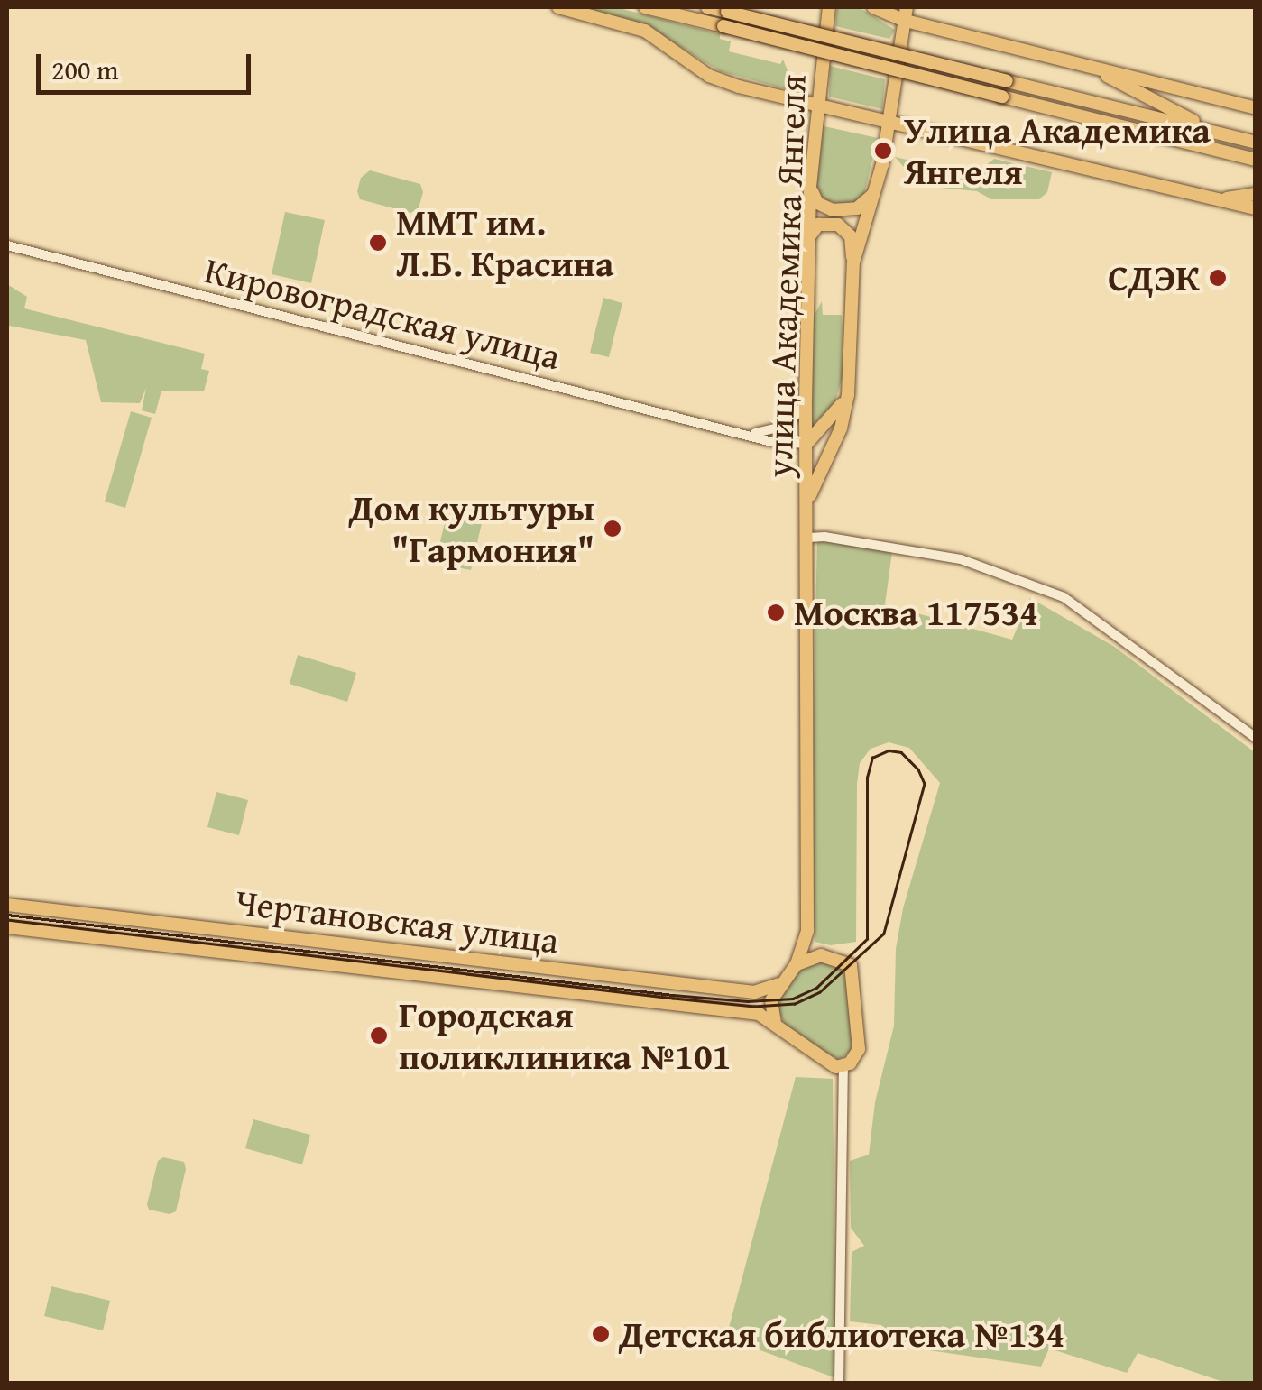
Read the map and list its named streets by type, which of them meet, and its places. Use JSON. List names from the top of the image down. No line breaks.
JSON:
{"streets":{"main road":["улица Академика Янгеля","Чертановская улица"],"street":["Кировоградская улица"]},"crossings":[["улица Академика Янгеля","Кировоградская улица"],["улица Академика Янгеля","Чертановская улица"]],"places":["Улица Академика Янгеля","ММТ им. Л.Б. Красина","СДЭК","Дом культуры \"Гармония\"","Москва 117534","Городская поликлиника №101","Детская библиотека №134"],"scale_bar":"200 m"}
